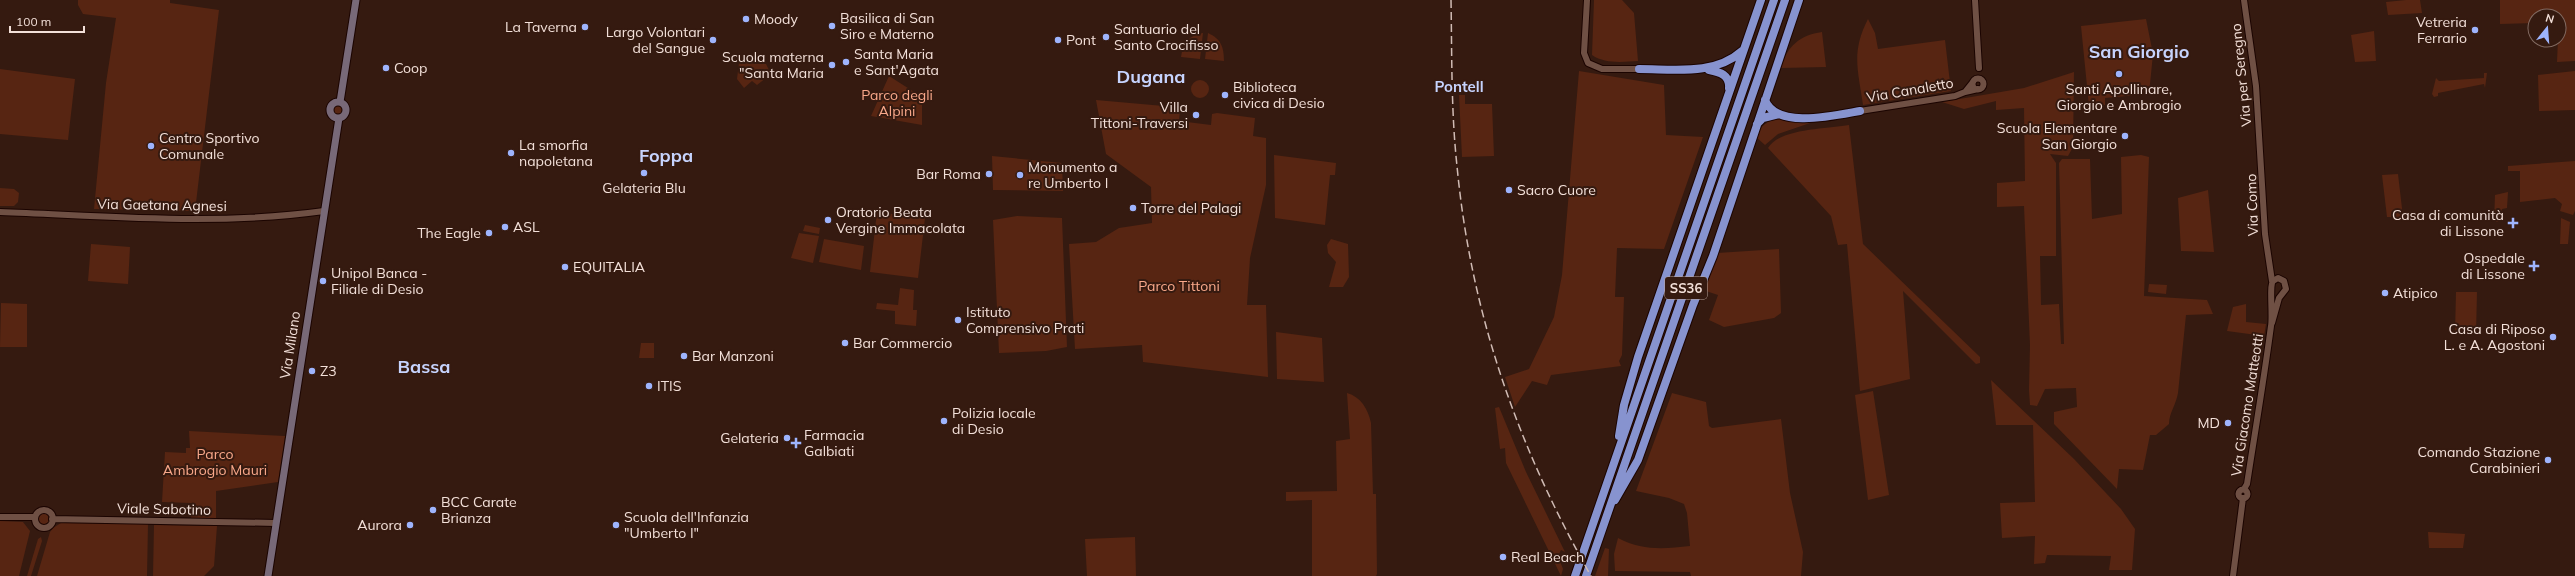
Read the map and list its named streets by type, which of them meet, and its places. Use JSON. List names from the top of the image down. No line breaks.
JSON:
{"streets":{"highway":["SS36"],"main road":["Via Milano"],"street":["Via per Seregno","Via Canaletto","Via Gaetana Agnesi","Via Como","Via Giacomo Matteotti","Viale Sabotino"]},"crossings":[["Via per Seregno","Via Como"],["Via Gaetana Agnesi","Via Milano"],["Via Como","Via Giacomo Matteotti"],["Via Milano","Viale Sabotino"]],"districts":["San Giorgio","Dugana","Pontell","Foppa","Bassa"],"parks":["Parco degli Alpini","Parco Tittoni","Parco Ambrogio Mauri"],"places":{"other":["Moody","Basilica di San Siro e Materno","La Taverna","Vetreria Ferrario","Santuario del Santo Crocifisso","Largo Volontari del Sangue","Pont","Santa Maria e Sant'Agata","Scuola materna \"Santa Maria","Coop","Santi Apollinare, Giorgio e Ambrogio","Biblioteca civica di Desio","Villa Tittoni-Traversi","Scuola Elementare San Giorgio","Centro Sportivo Comunale","La smorfia napoletana","Gelateria Blu","Bar Roma","Monumento a re Umberto I","Sacro Cuore","Torre del Palagi","Oratorio Beata Vergine Immacolata","ASL","The Eagle","EQUITALIA","Unipol Banca - Filiale di Desio","Atipico","Istituto Comprensivo Prati","Casa di Riposo L. e A. Agostoni","Bar Commercio","Bar Manzoni","Z3","ITIS","Polizia locale di Desio","MD","Gelateria","Comando Stazione Carabinieri","BCC Carate Brianza","Aurora","Scuola dell'Infanzia \"Umberto I\"","Real Beach"],"health":["Casa di comunità di Lissone","Ospedale di Lissone","Farmacia Galbiati"]},"scale_bar":"100 m","north":"top"}
